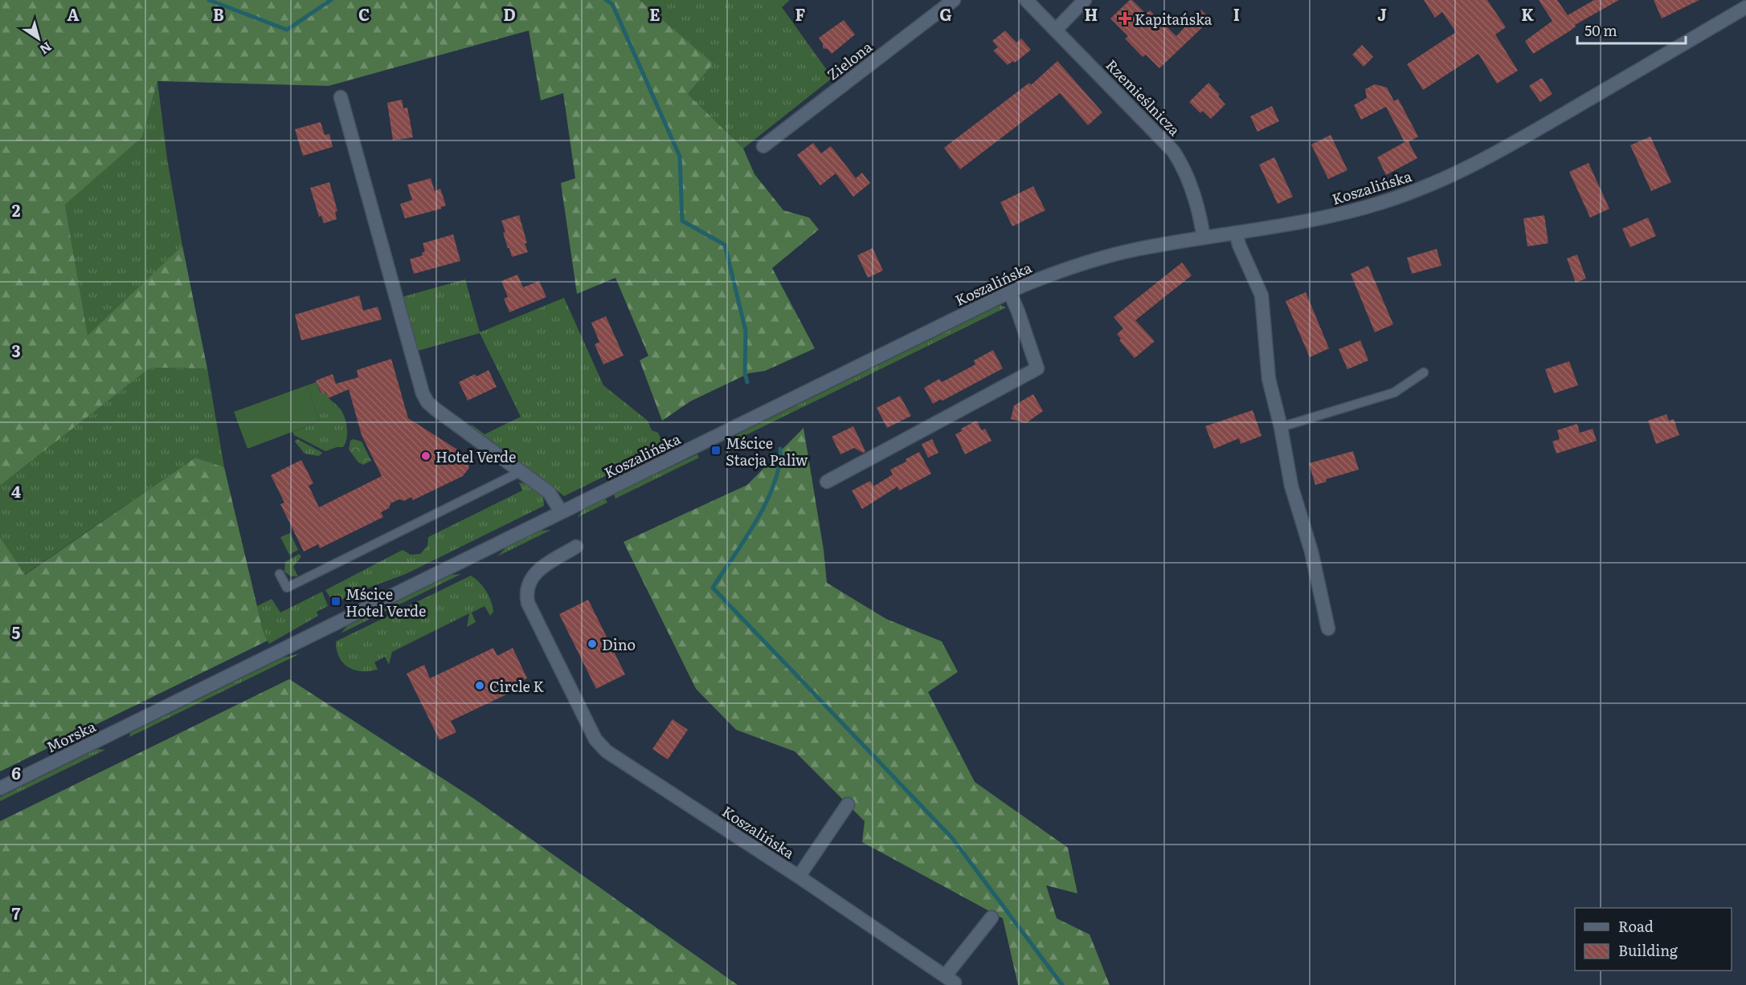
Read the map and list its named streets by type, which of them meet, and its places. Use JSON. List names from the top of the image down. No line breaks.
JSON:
{"streets":{"street":["Zielona","Rzemieślnicza","Koszalińska","Morska"]},"crossings":[["Rzemieślnicza","Koszalińska"],["Koszalińska","Morska"]],"places":{"health":["Kapitańska"],"transit":["Mścice Stacja Paliw","Mścice Hotel Verde"],"other":["Hotel Verde","Dino","Circle K"]},"legend":["Road","Building"],"scale_bar":"50 m","north":"bottom right","grid":{"columns":["A","B","C","D","E","F","G","H","I","J","K"],"rows":["2","3","4","5","6","7"]}}
